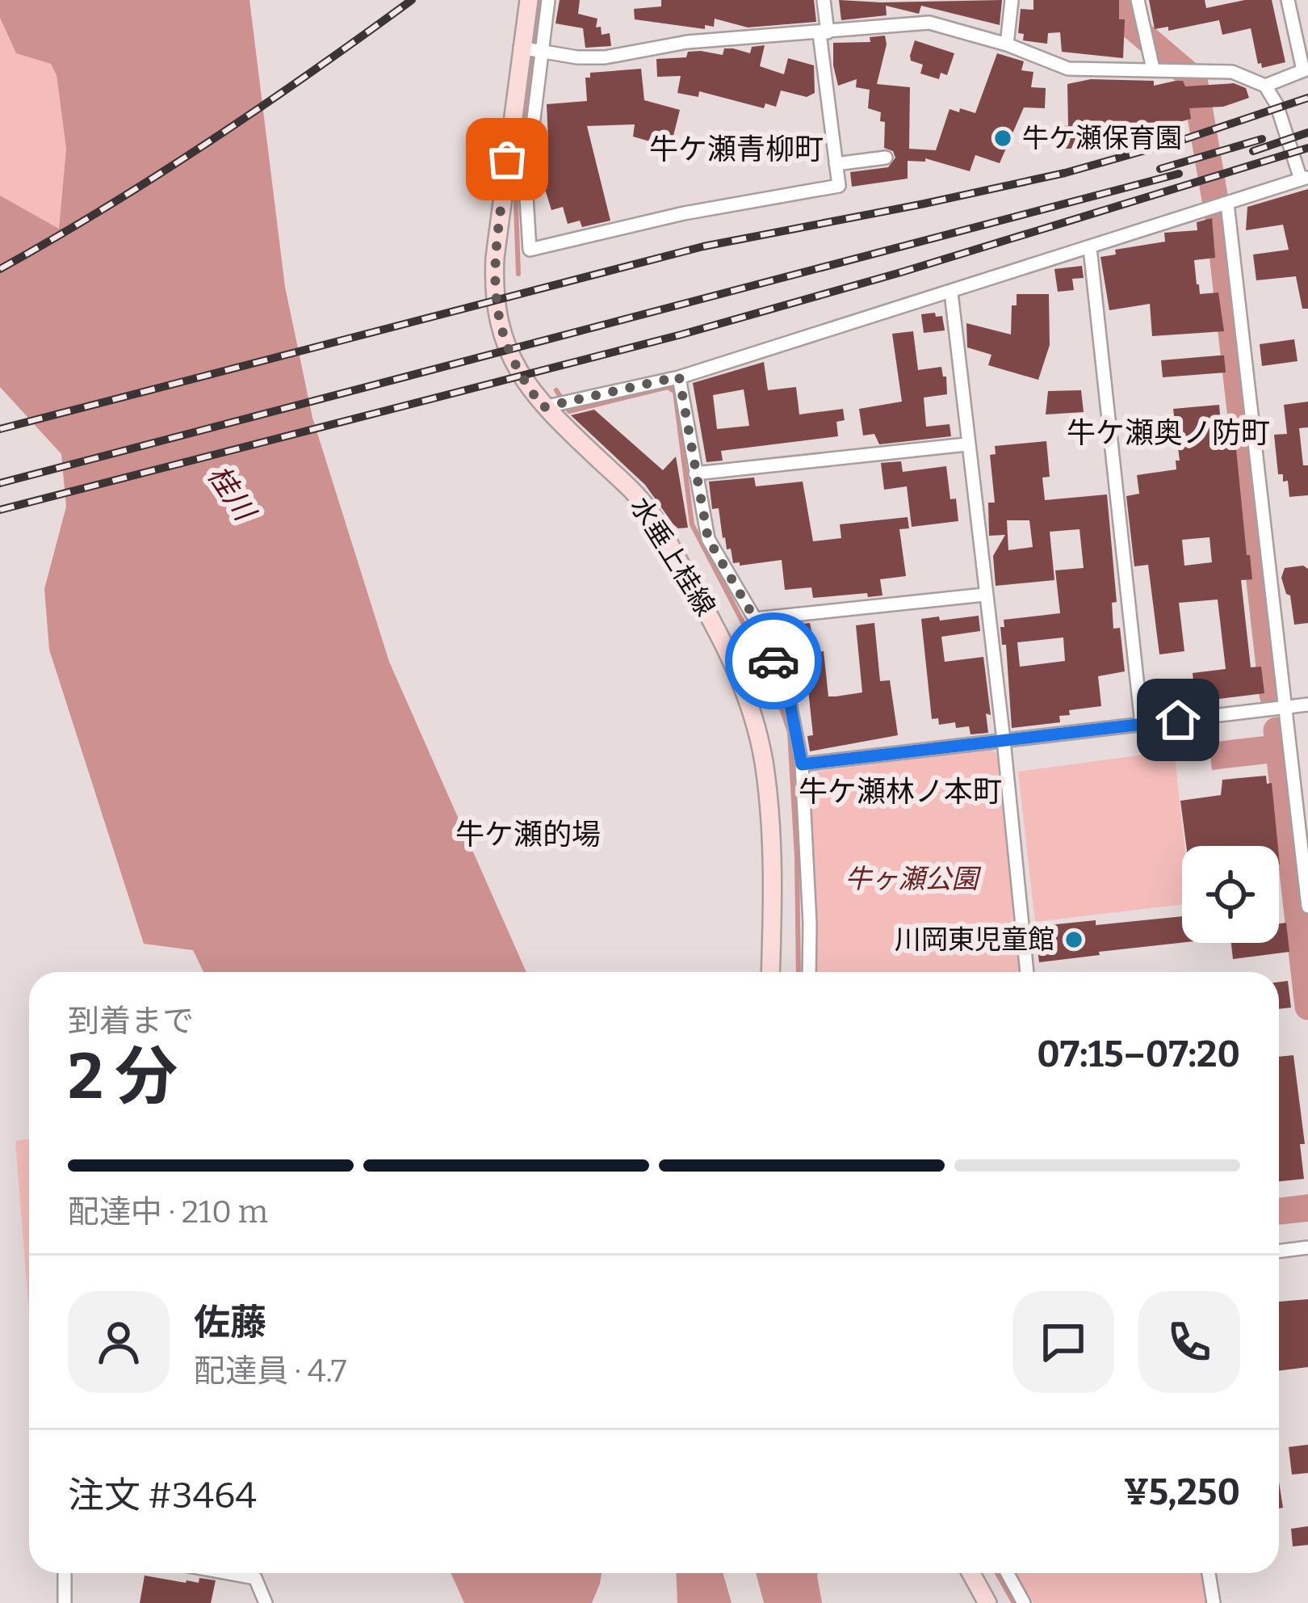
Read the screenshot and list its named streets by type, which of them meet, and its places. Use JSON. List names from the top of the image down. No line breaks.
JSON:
{"streets":{"main road":["水垂上桂線"]},"districts":["牛ケ瀬青柳町","牛ケ瀬奥ノ防町","牛ケ瀬林ノ本町","牛ケ瀬的場"],"water":["桂川"],"parks":["牛ヶ瀬公園"],"places":["牛ケ瀬保育園","川岡東児童館"],"page":{"heading":["2 分","到着まで","07:15–07:20"],"panel":["佐藤","配達員 · 4.7","注文 #3464","¥5,250"],"bar":"配達中 · 210 m"}}
